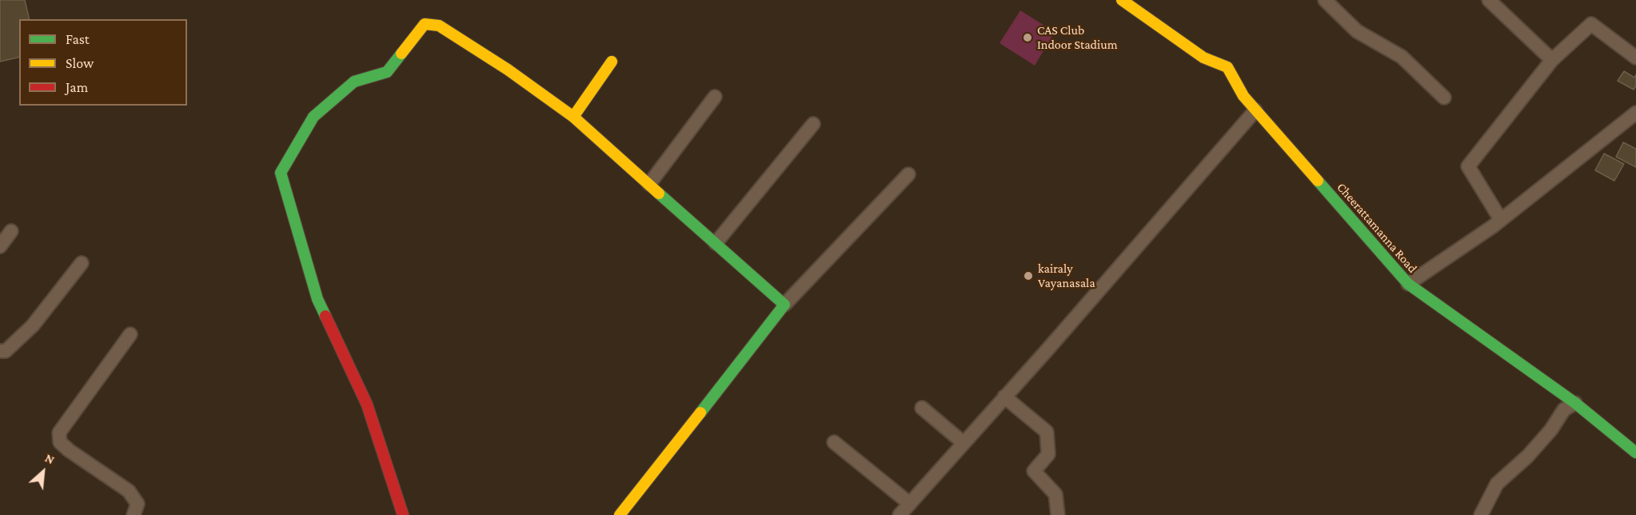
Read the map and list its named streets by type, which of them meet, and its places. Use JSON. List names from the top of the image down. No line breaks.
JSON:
{"streets":{"street":["Cheerattamanna Road"]},"places":["CAS Club Indoor Stadium","kairaly Vayanasala"],"legend":["Fast","Slow","Jam"],"north":"top right"}
